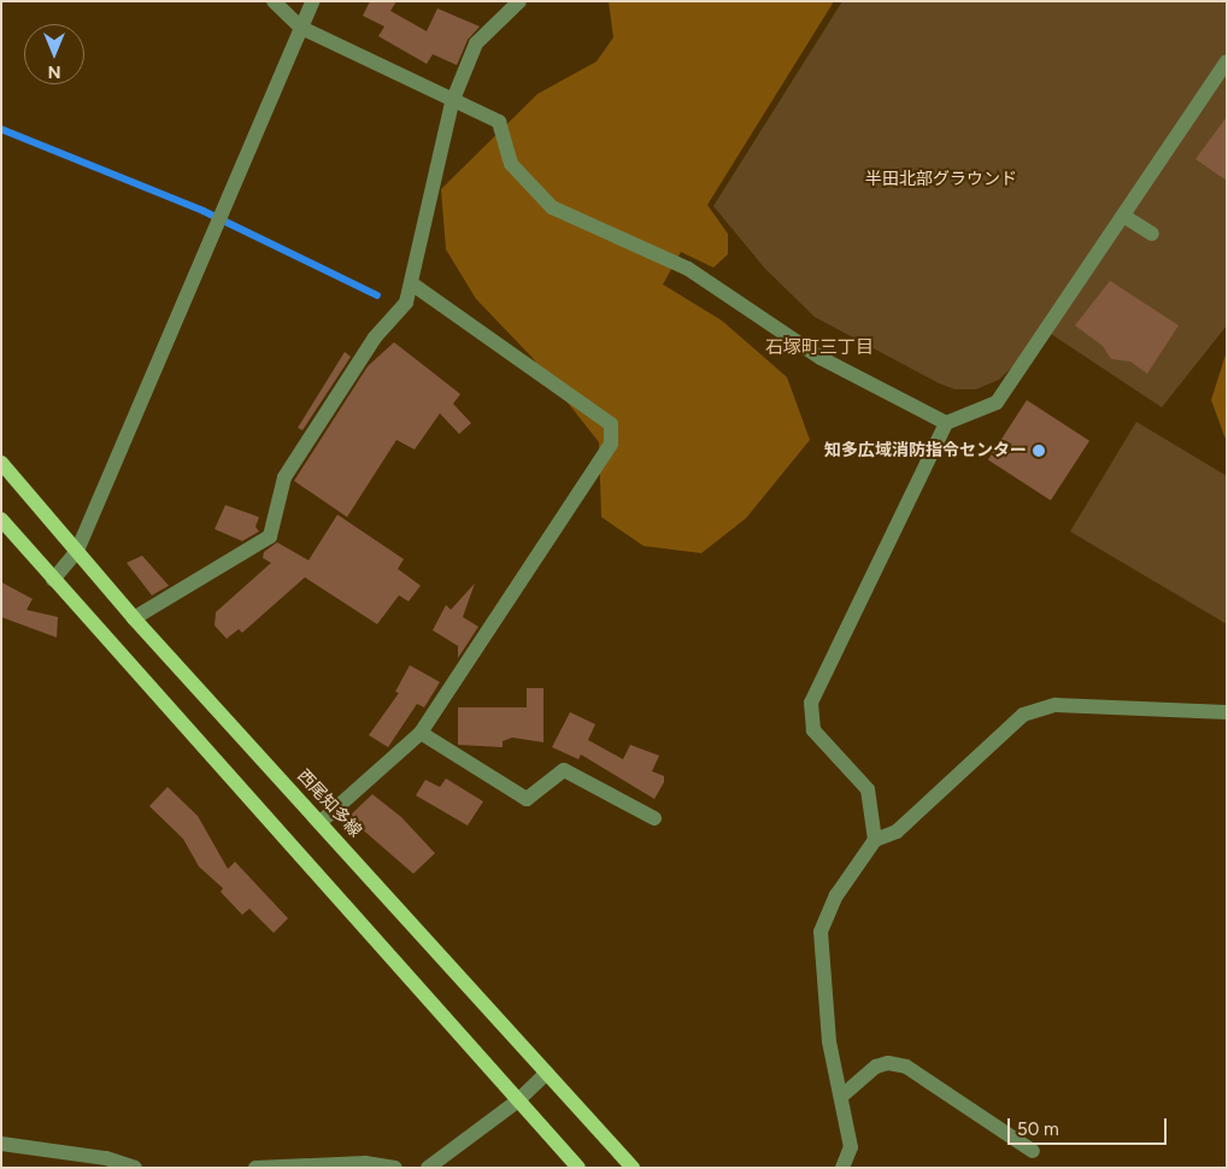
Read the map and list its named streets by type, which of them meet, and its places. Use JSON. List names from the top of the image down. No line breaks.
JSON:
{"streets":{"main road":["西尾知多線"]},"districts":["石塚町三丁目"],"parks":["半田北部グラウンド"],"places":["知多広域消防指令センター"],"scale_bar":"50 m","north":"bottom"}
